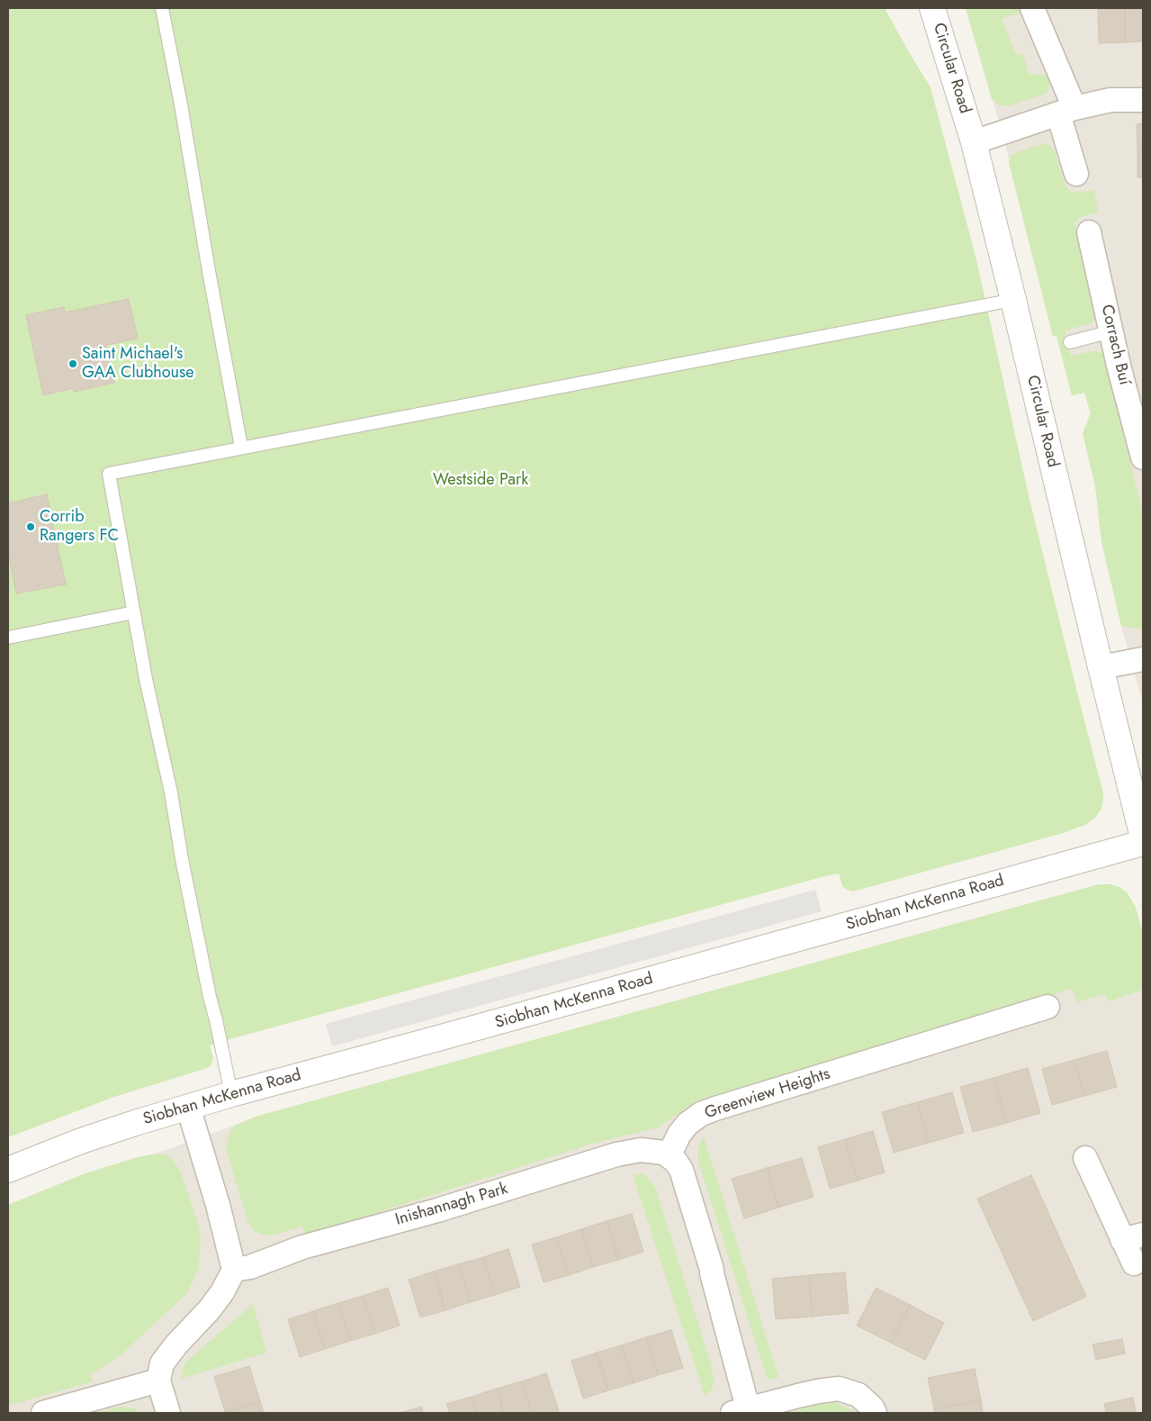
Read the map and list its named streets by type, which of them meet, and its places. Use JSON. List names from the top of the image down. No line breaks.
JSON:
{"streets":{"street":["Circular Road","Corrach Buí","Siobhan McKenna Road","Greenview Heights","Inishannagh Park"]},"crossings":[["Greenview Heights","Inishannagh Park"]],"parks":["Westside Park"],"places":["Saint Michael's GAA Clubhouse","Corrib Rangers FC"]}
